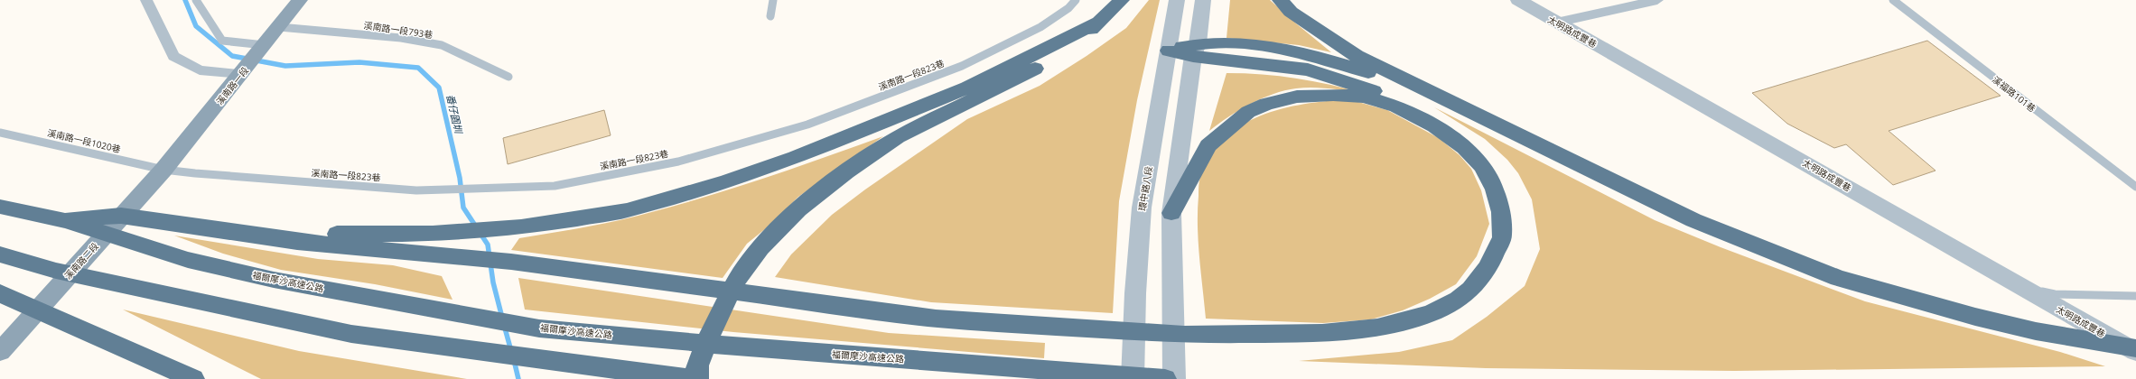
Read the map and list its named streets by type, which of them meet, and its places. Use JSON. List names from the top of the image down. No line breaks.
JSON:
{"streets":{"highway":["福爾摩沙高速公路"],"main road":["溪南路一段","溪南路二段"],"street":["太明路成豐巷","環中路八段"],"lane":["溪南路一段793巷","溪南路一段823巷","溪福路101巷","溪南路一段1020巷"]},"crossings":[["溪南路一段793巷","溪南路一段"],["溪南路一段823巷","溪南路一段"],["溪南路一段823巷","溪南路一段1020巷"],["溪南路一段823巷","溪南路二段"],["溪南路一段","溪南路一段1020巷"],["溪南路一段","溪南路二段"],["溪南路一段1020巷","溪南路二段"]],"water":["番仔園圳"]}
